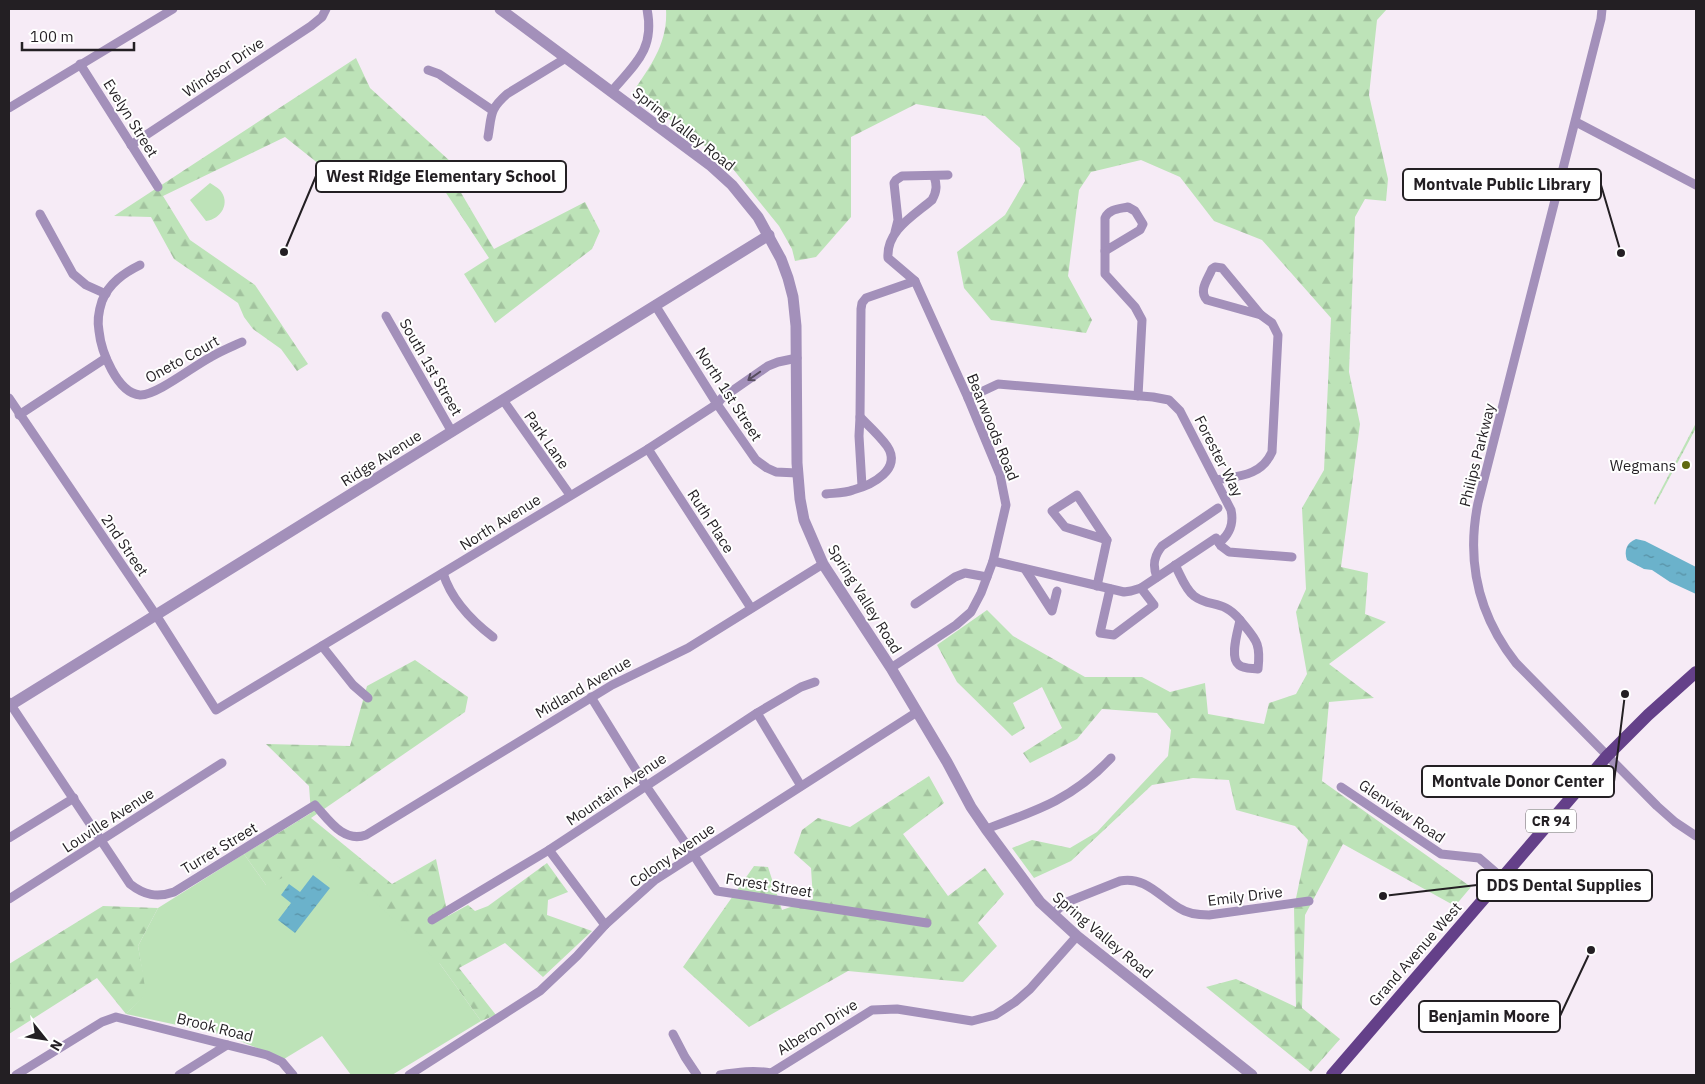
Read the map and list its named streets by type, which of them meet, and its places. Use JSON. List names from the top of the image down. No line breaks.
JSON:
{"streets":{"main road":["CR 94","Grand Avenue West"],"street":["Windsor Drive","Evelyn Street","Spring Valley Road","Oneto Court","South 1st Street","North 1st Street","Bearwoods Road","Park Lane","Philips Parkway","Forester Way","Ridge Avenue","Ruth Place","North Avenue","2nd Street","Midland Avenue","Mountain Avenue","Glenview Road","Louville Avenue","Turret Street","Colony Avenue","Forest Street","Emily Drive","Brook Road","Alberon Drive"]},"crossings":[["Windsor Drive","Evelyn Street"],["Spring Valley Road","North 1st Street"],["Spring Valley Road","Bearwoods Road"],["Spring Valley Road","Ridge Avenue"],["Spring Valley Road","North Avenue"],["Spring Valley Road","Midland Avenue"],["Spring Valley Road","Colony Avenue"],["Spring Valley Road","Emily Drive"],["Spring Valley Road","Alberon Drive"],["South 1st Street","Ridge Avenue"],["North 1st Street","Ridge Avenue"],["North 1st Street","North Avenue"],["Bearwoods Road","Forester Way"],["Park Lane","Ridge Avenue"],["Park Lane","North Avenue"],["Philips Parkway","Grand Avenue West"],["Ridge Avenue","2nd Street"],["Ruth Place","North Avenue"],["Ruth Place","Midland Avenue"],["North Avenue","2nd Street"],["Midland Avenue","Turret Street"],["Midland Avenue","Forest Street"],["Mountain Avenue","Forest Street"],["Glenview Road","Grand Avenue West"],["Louville Avenue","Turret Street"],["Colony Avenue","Forest Street"]],"places":["West Ridge Elementary School","Montvale Public Library","Wegmans","Montvale Donor Center","DDS Dental Supplies","Benjamin Moore"],"scale_bar":"100 m","north":"bottom right"}
